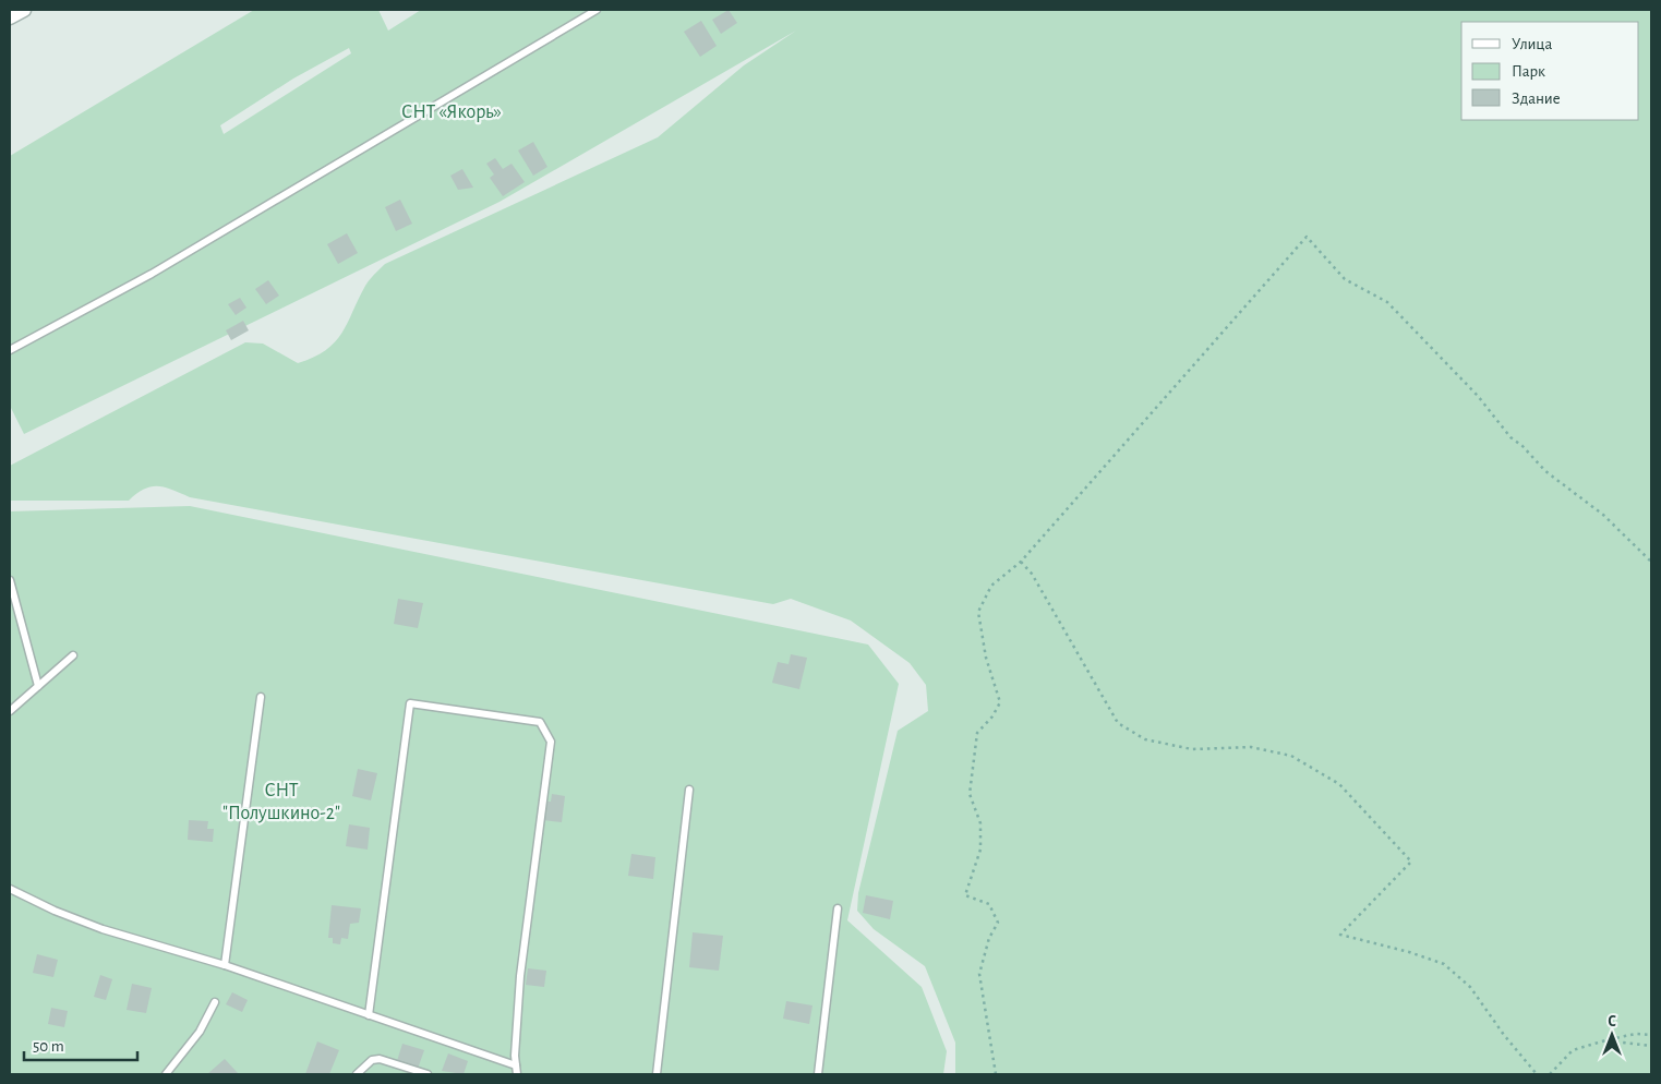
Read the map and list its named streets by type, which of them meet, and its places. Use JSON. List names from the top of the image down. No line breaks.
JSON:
{"parks":["СНТ «Якорь»","СНТ \"Полушкино-2\""],"legend":["Улица","Парк","Здание"],"scale_bar":"50 m","north":"top"}
